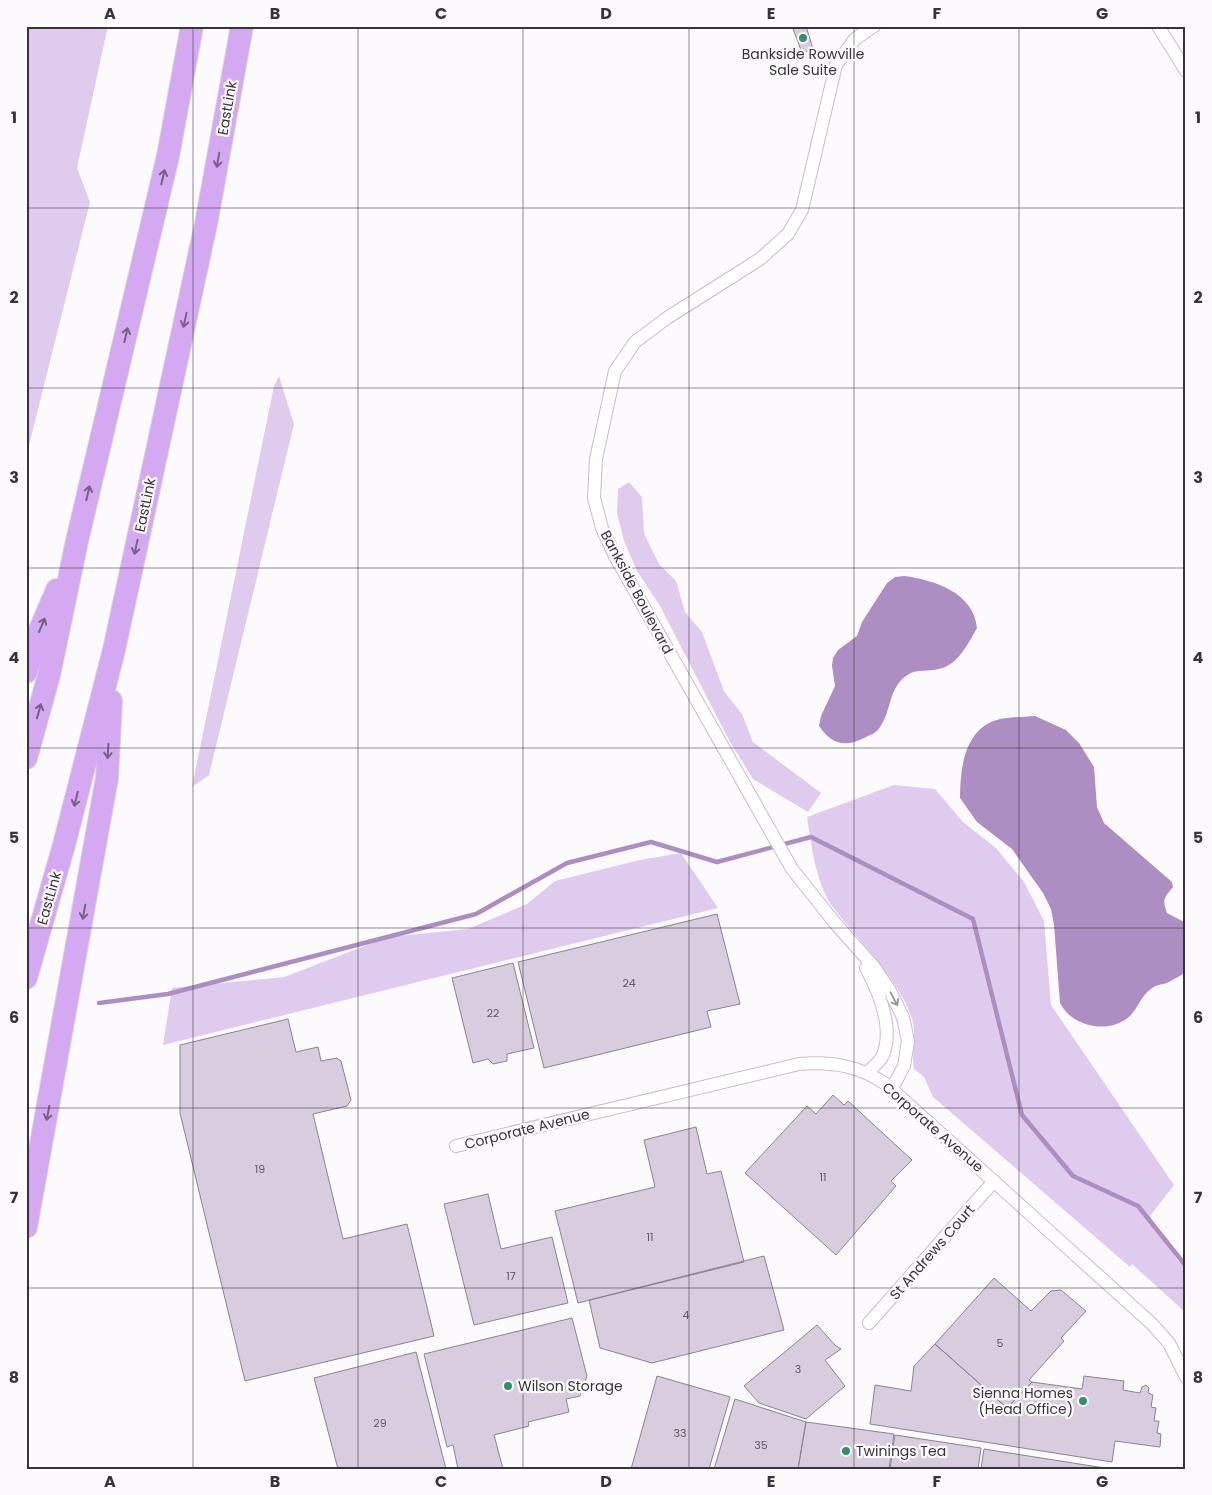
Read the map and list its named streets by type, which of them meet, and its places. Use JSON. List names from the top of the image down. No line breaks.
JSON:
{"streets":{"highway":["EastLink"],"street":["Bankside Boulevard","Corporate Avenue","St Andrews Court"]},"crossings":[["Bankside Boulevard","Corporate Avenue"],["Corporate Avenue","St Andrews Court"]],"places":["Bankside Rowville Sale Suite","Wilson Storage","Sienna Homes (Head Office)","Twinings Tea"],"house_numbers":["24","22","19","11","11","17","4","5","3","29","33","35"],"grid":{"columns":["A","B","C","D","E","F","G"],"rows":["1","2","3","4","5","6","7","8"]}}
